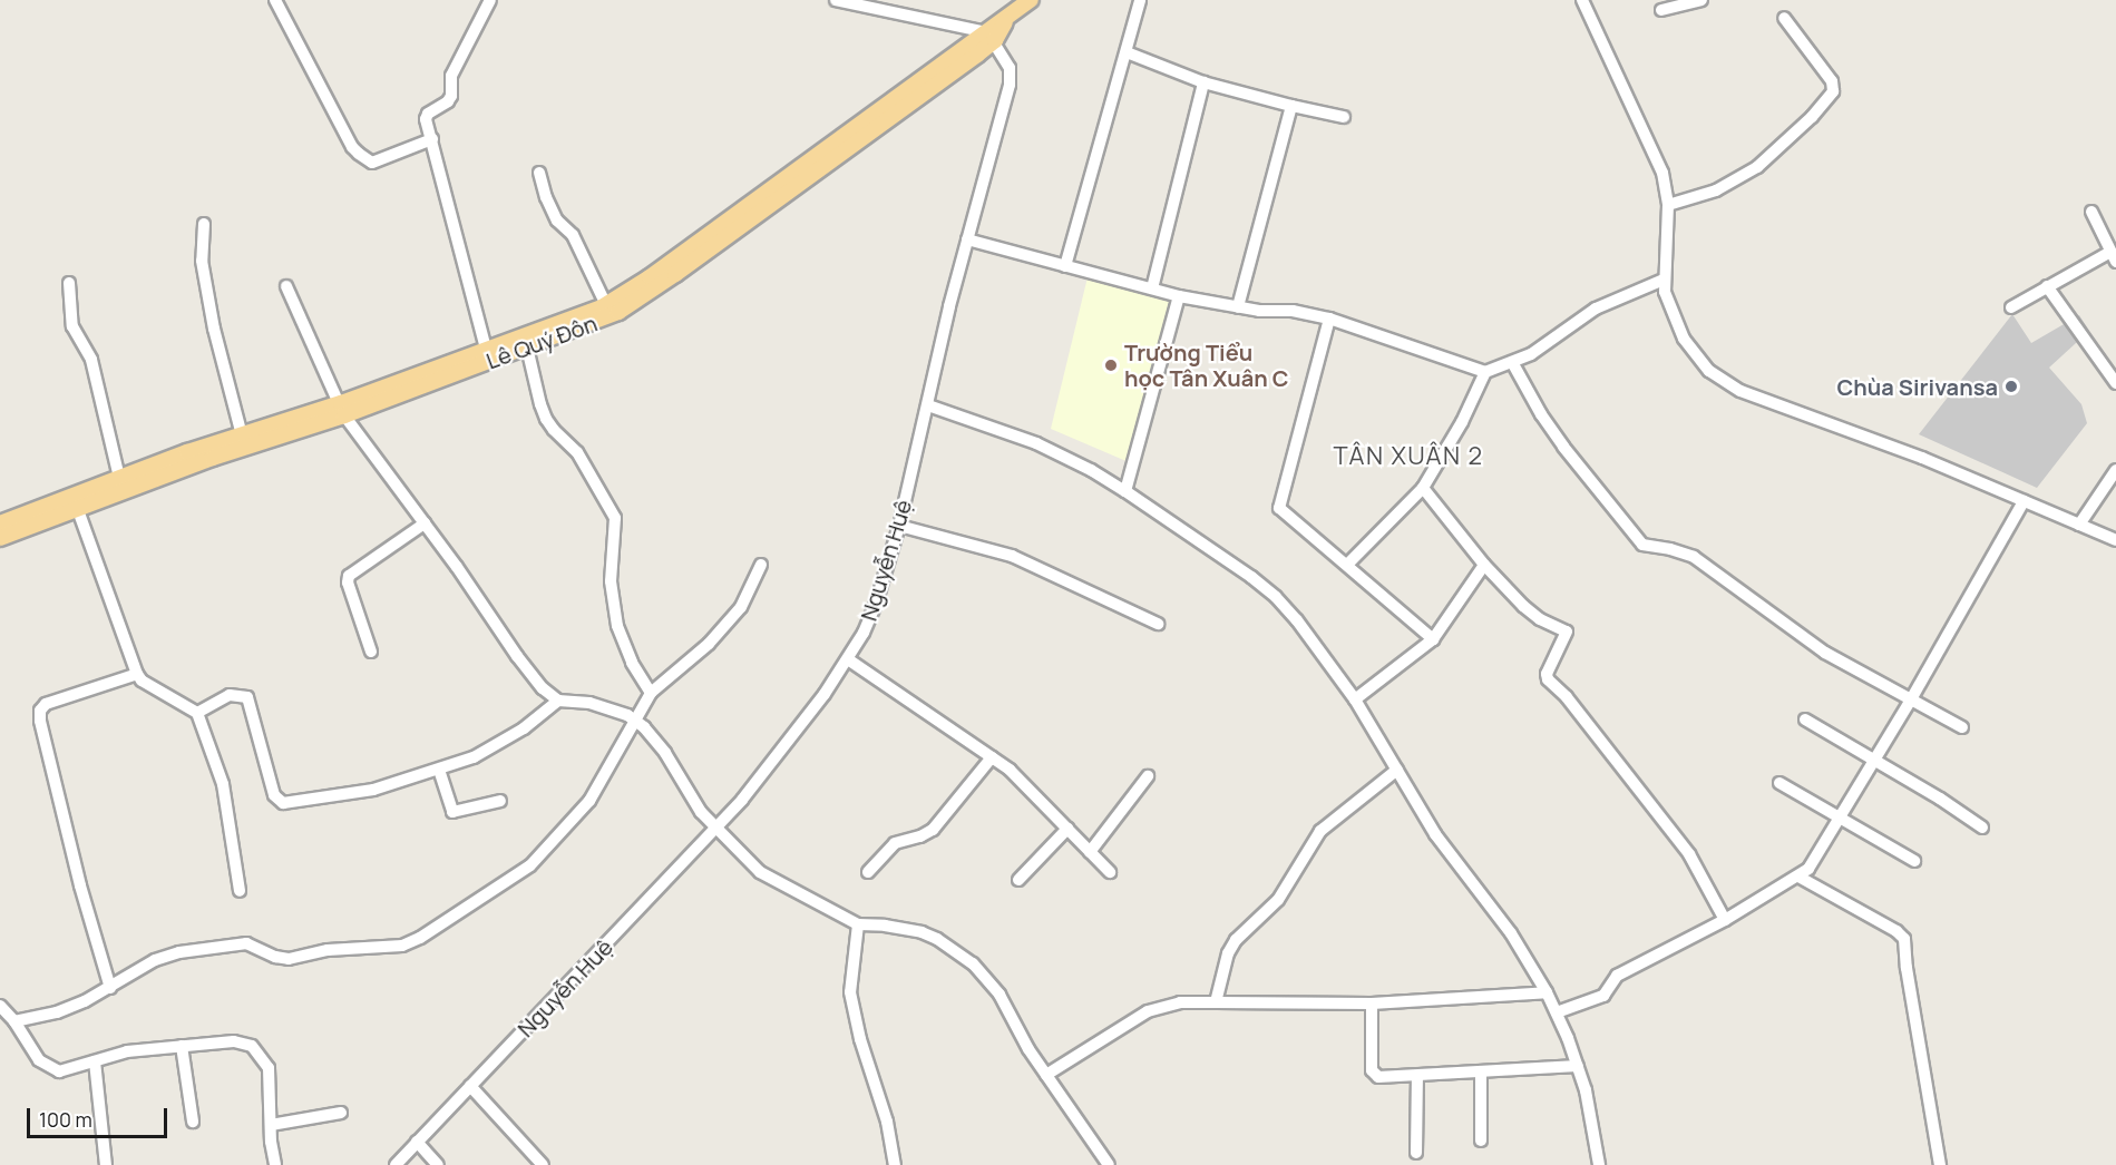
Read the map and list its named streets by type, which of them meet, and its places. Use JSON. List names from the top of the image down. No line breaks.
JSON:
{"streets":{"main road":["Lê Quý Đôn"],"street":["Nguyễn Huệ"]},"crossings":[["Lê Quý Đôn","Nguyễn Huệ"]],"districts":["TÂN XUÂN 2"],"places":["Trường Tiểu học Tân Xuân C","Chùa Sirivansa"],"scale_bar":"100 m"}
